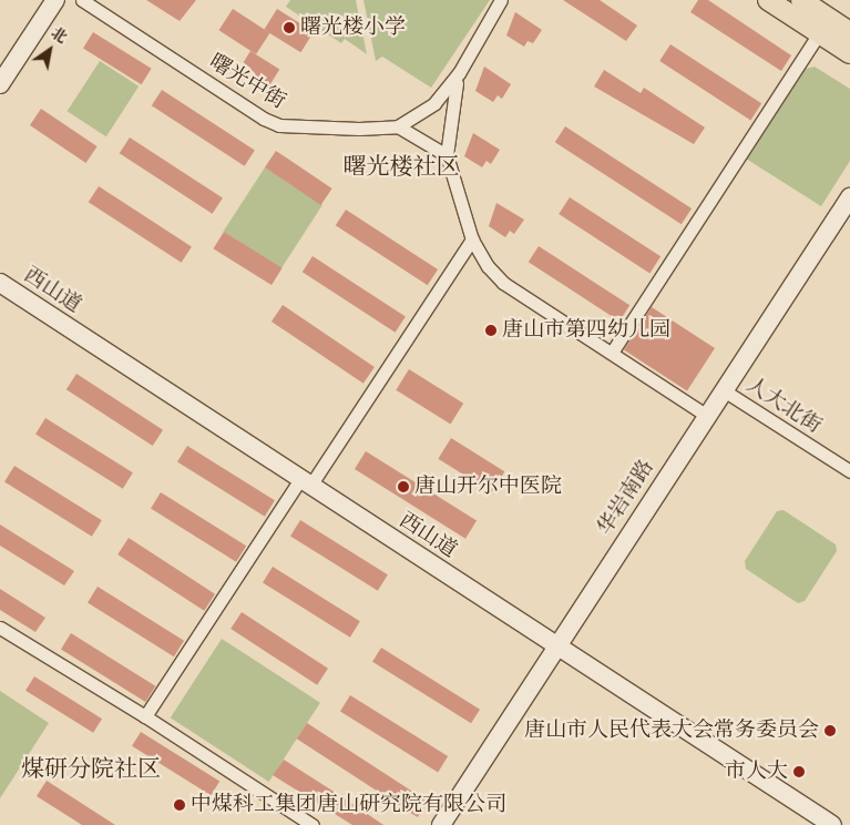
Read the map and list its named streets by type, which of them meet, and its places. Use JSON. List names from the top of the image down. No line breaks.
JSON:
{"streets":{"street":["曙光中街","西山道","人大北街","华岩南路"]},"crossings":[["西山道","华岩南路"],["人大北街","华岩南路"]],"districts":["曙光楼社区","煤研分院社区"],"places":["曙光楼小学","唐山市第四幼儿园","唐山开尔中医院","唐山市人民代表大会常务委员会","市人大","中煤科工集团唐山研究院有限公司"],"north":"top right"}
